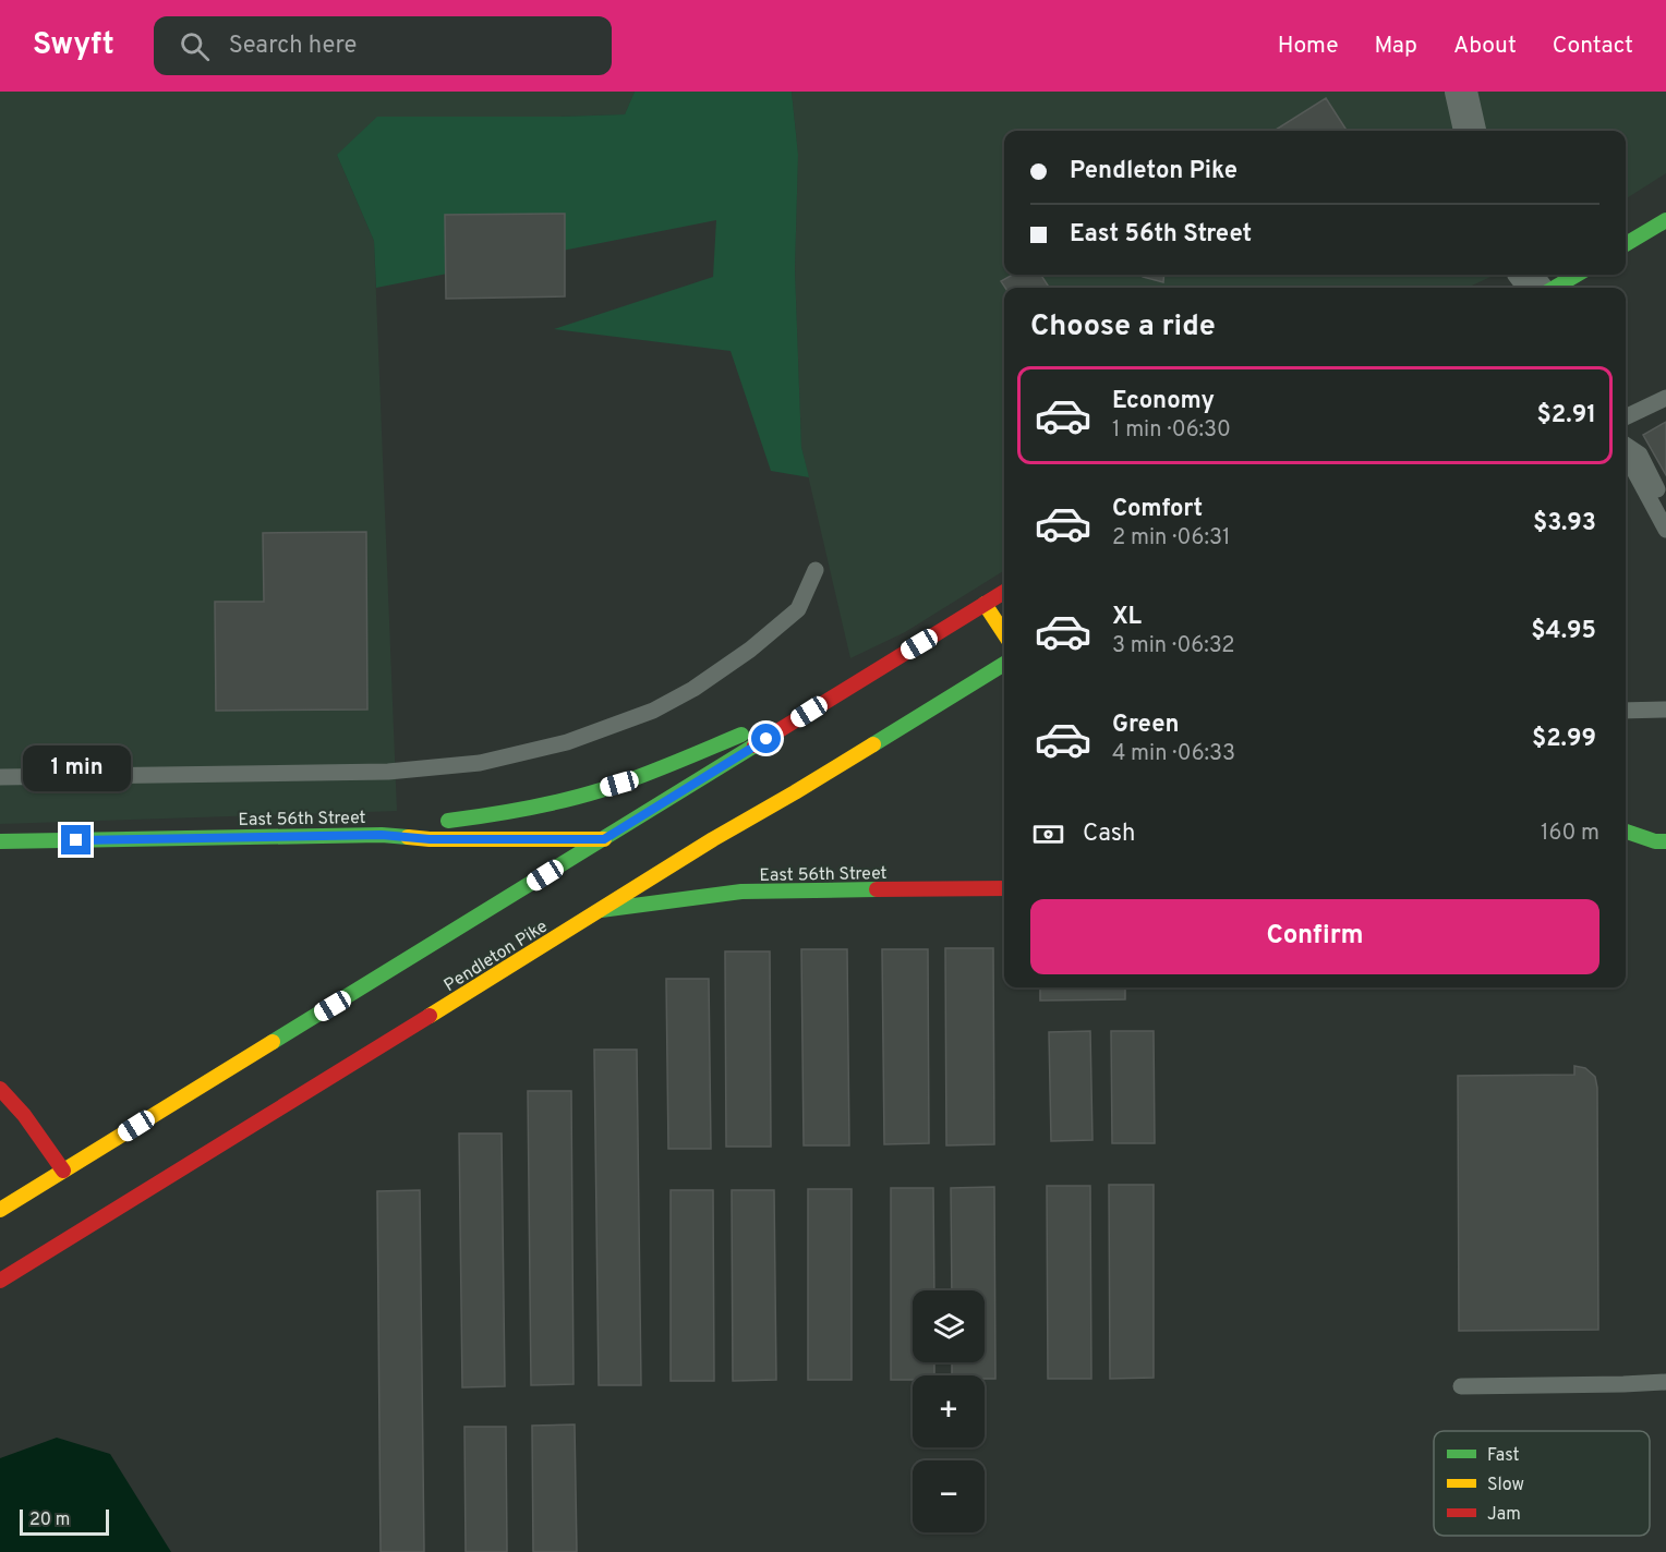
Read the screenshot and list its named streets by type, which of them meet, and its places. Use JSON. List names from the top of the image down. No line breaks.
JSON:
{"streets":{"main road":["East 56th Street","Pendleton Pike"]},"crossings":[["East 56th Street","Pendleton Pike"]],"legend":["Fast","Slow","Jam"],"scale_bar":"20 m","page":{"header":"Swyft","search":"Search here","nav":["Home","Map","About","Contact"],"banner":["Pendleton Pike","East 56th Street"],"heading":"Choose a ride","list":[{"name":"Economy","note":"1 min · 06:30","value":"$2.91"},{"name":"Comfort","note":"2 min · 06:31","value":"$3.93"},{"name":"XL","note":"3 min · 06:32","value":"$4.95"},{"name":"Green","note":"4 min · 06:33","value":"$2.99"}],"bubble":"1 min","pay":["Cash","160 m"],"buttons":"Confirm","map_buttons":["+","−"],"scale":"20 m"}}
